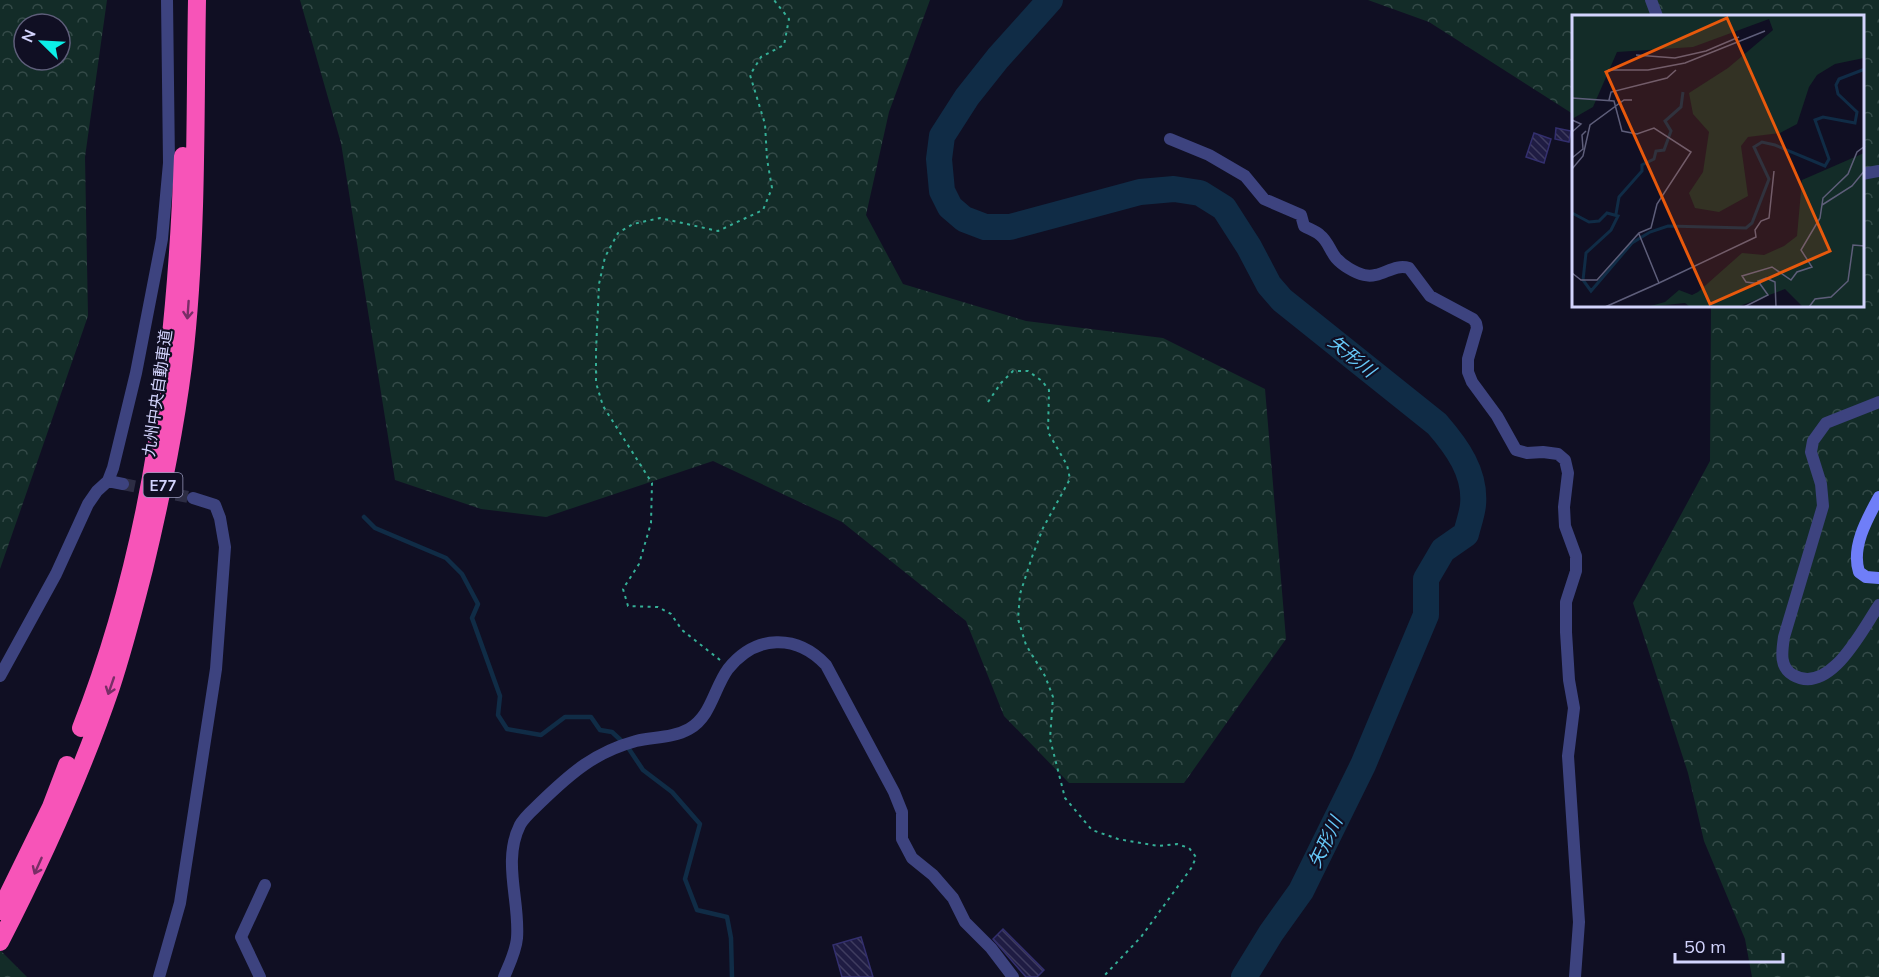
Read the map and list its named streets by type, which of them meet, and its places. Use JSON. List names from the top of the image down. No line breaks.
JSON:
{"streets":{"highway":["九州中央自動車道","E77"]},"water":["矢形川"],"scale_bar":"50 m","north":"top left"}
